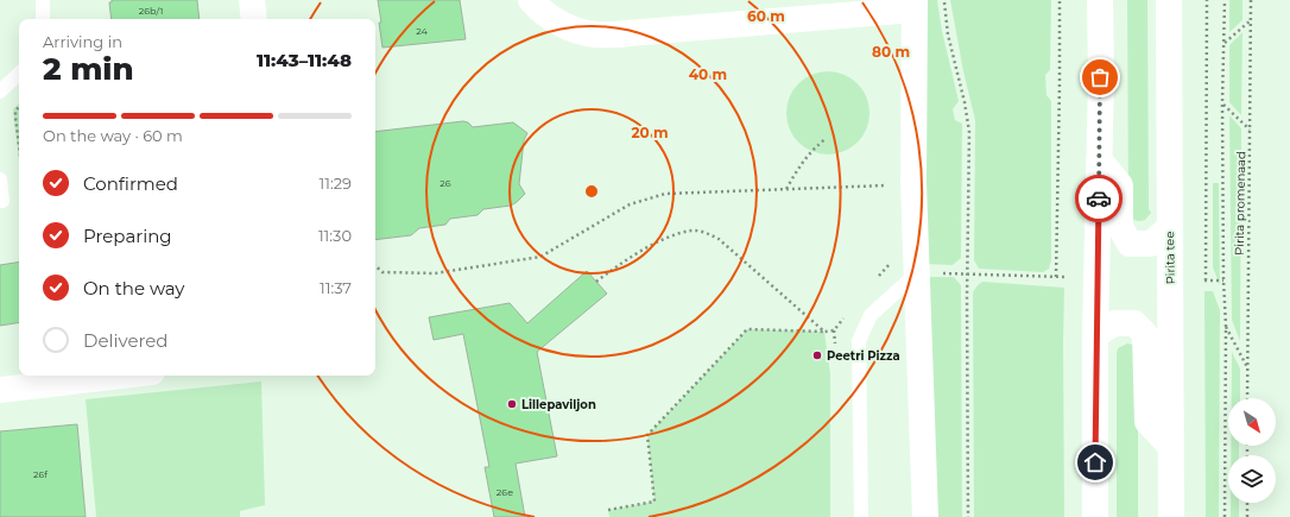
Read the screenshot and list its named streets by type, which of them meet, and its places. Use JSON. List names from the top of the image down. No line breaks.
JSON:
{"streets":{"main road":["Pirita tee"],"path":["Pirita promenaad"]},"places":["Peetri Pizza","Lillepaviljon"],"house_numbers":["26b/1","24","26","26f","26e"],"north":"bottom right","page":{"heading":["2 min","Arriving in","11:43–11:48"],"bar":"On the way · 60 m","list":[["Confirmed","11:29"],["Preparing","11:30"],["On the way","11:37"],"Delivered"]},"rings":["60 m","80 m","40 m","20 m"]}
